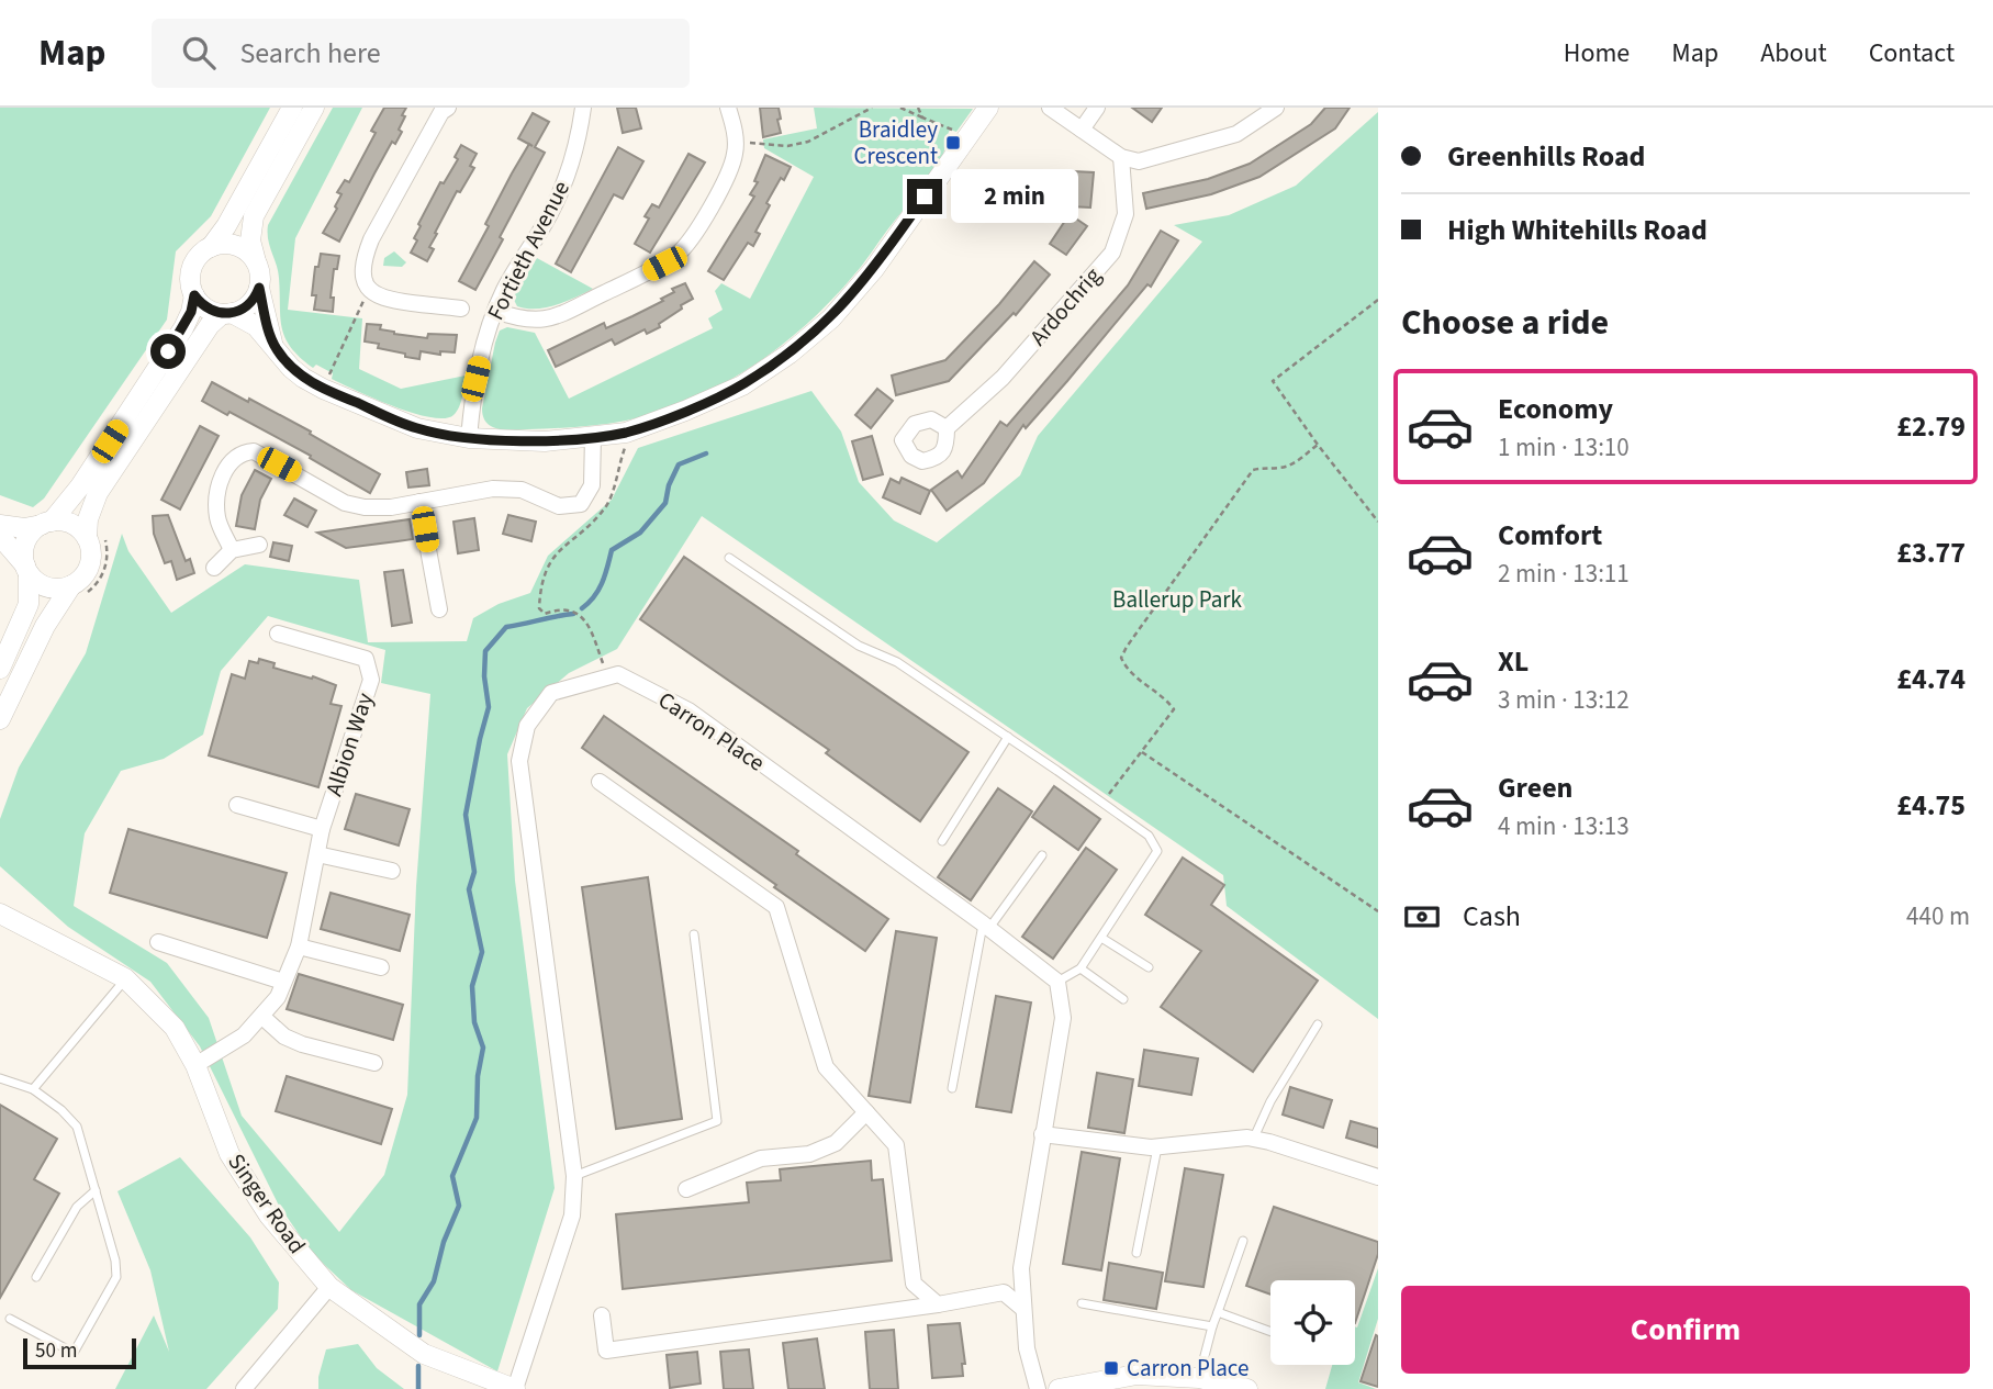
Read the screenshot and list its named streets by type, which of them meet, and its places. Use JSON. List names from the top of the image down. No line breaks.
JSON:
{"streets":{"street":["Fortieth Avenue","Ardochrig","Carron Place","Albion Way","Singer Road"]},"crossings":[["Albion Way","Singer Road"]],"parks":["Ballerup Park"],"places":{"transit":["Braidley Crescent","Carron Place"]},"scale_bar":"50 m","page":{"header":"Map","search":"Search here","nav":["Home","Map","About","Contact"],"banner":["Greenhills Road","High Whitehills Road"],"bubble":"2 min","heading":"Choose a ride","list":[{"name":"Economy","note":"1 min · 13:10","value":"£2.79"},{"name":"Comfort","note":"2 min · 13:11","value":"£3.77"},{"name":"XL","note":"3 min · 13:12","value":"£4.74"},{"name":"Green","note":"4 min · 13:13","value":"£4.75"}],"pay":["Cash","440 m"],"buttons":"Confirm","scale":"50 m"}}
